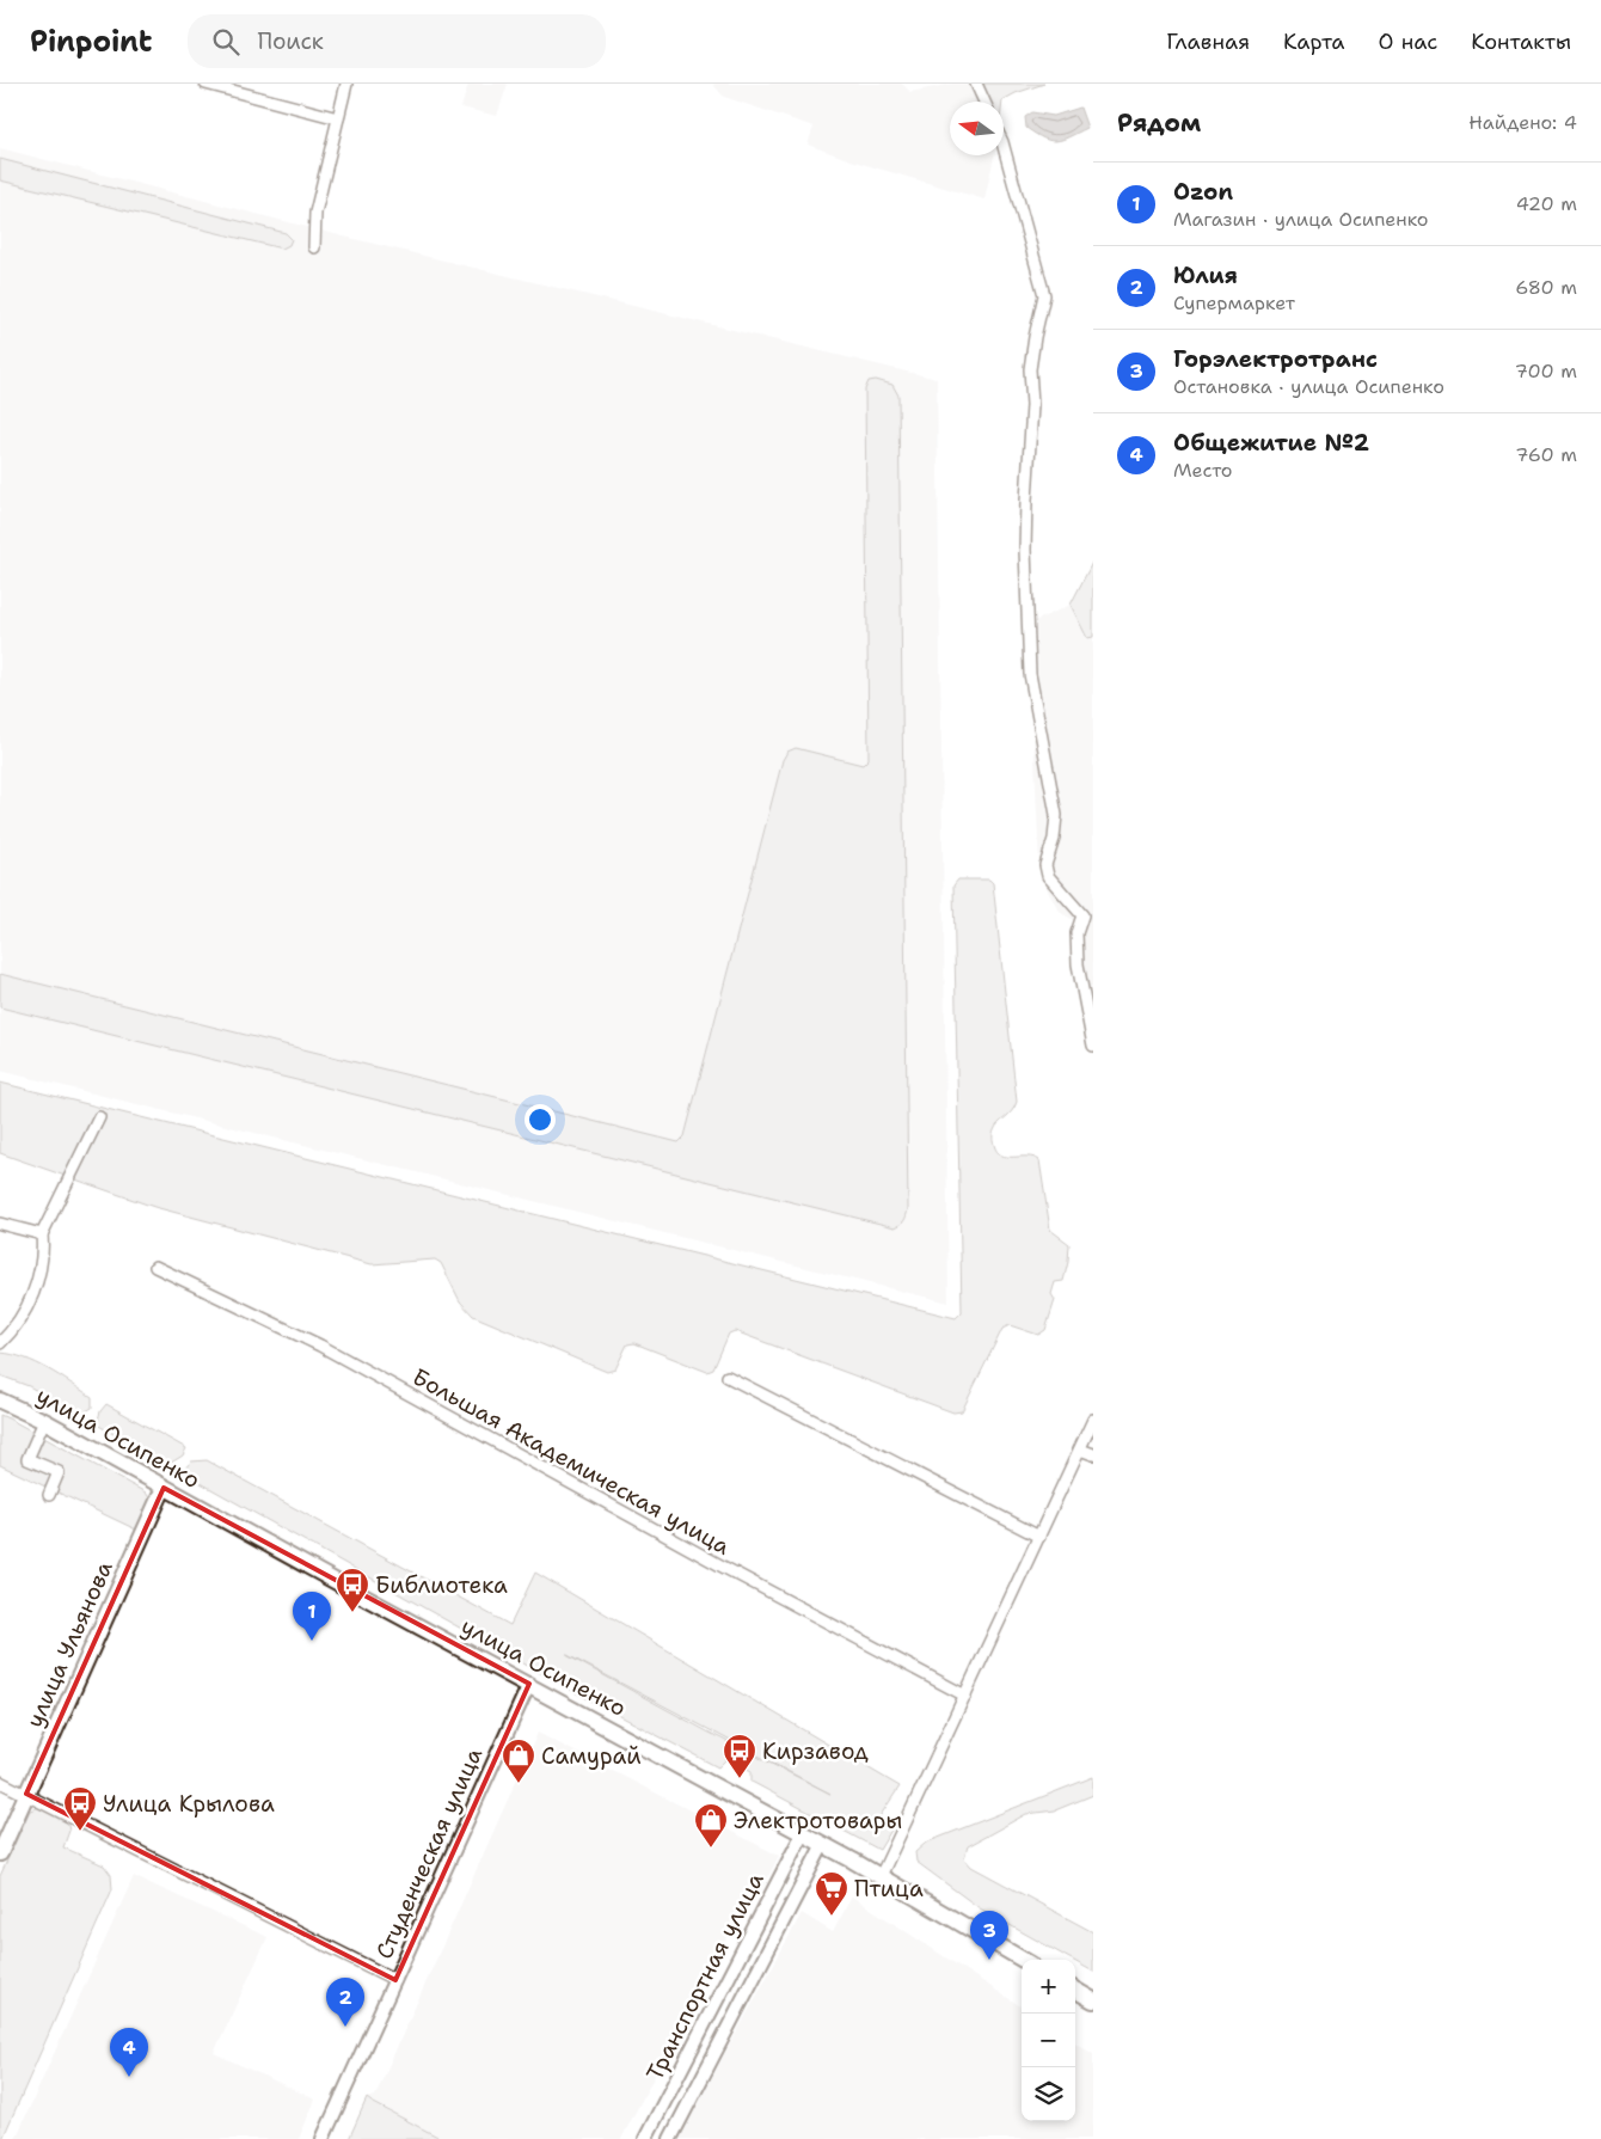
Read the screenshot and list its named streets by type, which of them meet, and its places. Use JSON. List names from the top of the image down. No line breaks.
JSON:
{"streets":{"main road":["улица Осипенко","улица Ульянова"],"street":["Большая Академическая улица","Студенческая улица","Транспортная улица"]},"crossings":[["улица Осипенко","улица Ульянова"],["улица Осипенко","Студенческая улица"],["улица Осипенко","Транспортная улица"]],"places":{"bus stop":["Библиотека","Кирзавод","Улица Крылова"],"shop":["Самурай","Электротовары"],"supermarket":["Птица"]},"north":"left","page":{"header":"Pinpoint","search":"Поиск","nav":["Главная","Карта","О нас","Контакты"],"heading":["Рядом","Найдено: 4"],"list":[{"mark":"1","name":"Ozon","note":"Магазин · улица Осипенко","value":"420 m"},{"mark":"2","name":"Юлия","note":"Супермаркет","value":"680 m"},{"mark":"3","name":"Горэлектротранс","note":"Остановка · улица Осипенко","value":"700 m"},{"mark":"4","name":"Общежитие №2","note":"Место","value":"760 m"}],"pins":["1","3","2","4"],"map_buttons":["+","−"]}}
